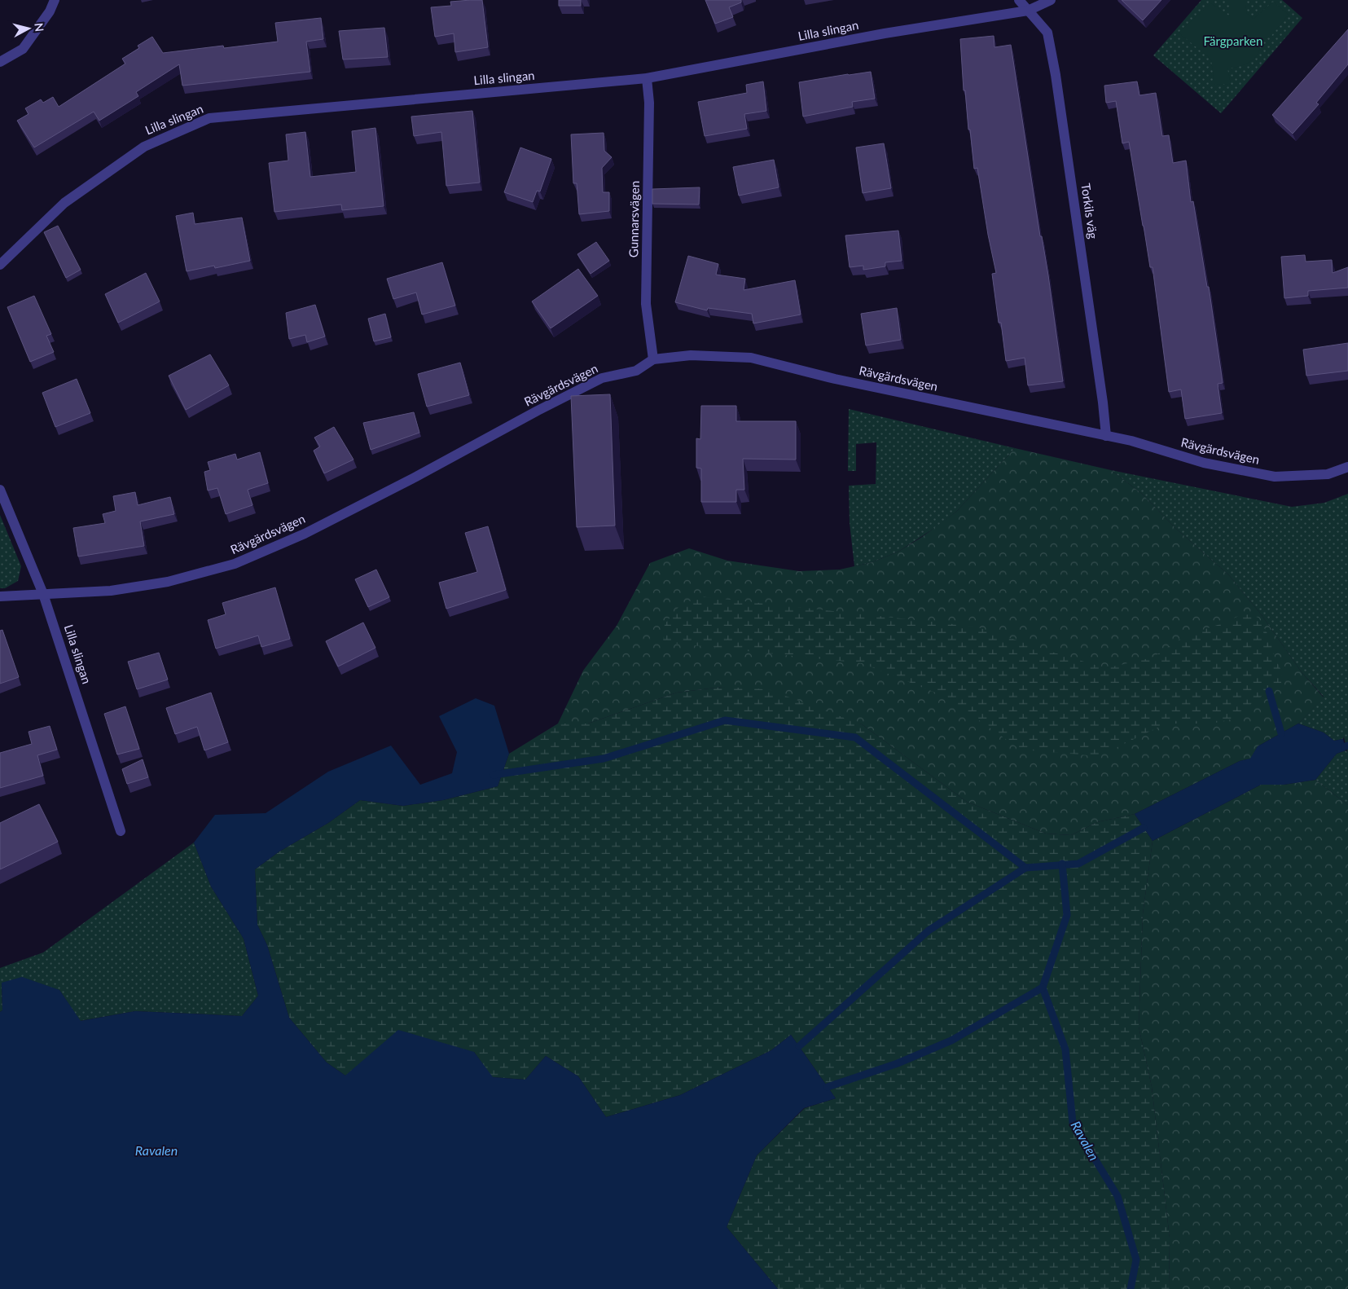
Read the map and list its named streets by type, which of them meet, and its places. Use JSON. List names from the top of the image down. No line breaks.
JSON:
{"streets":{"street":["Lilla slingan","Torkils väg","Gunnarsvägen","Rävgärdsvägen"]},"crossings":[["Lilla slingan","Torkils väg"],["Lilla slingan","Gunnarsvägen"],["Lilla slingan","Rävgärdsvägen"],["Torkils väg","Rävgärdsvägen"],["Gunnarsvägen","Rävgärdsvägen"]],"water":["Ravalen"],"parks":["Färgparken"],"north":"right"}
